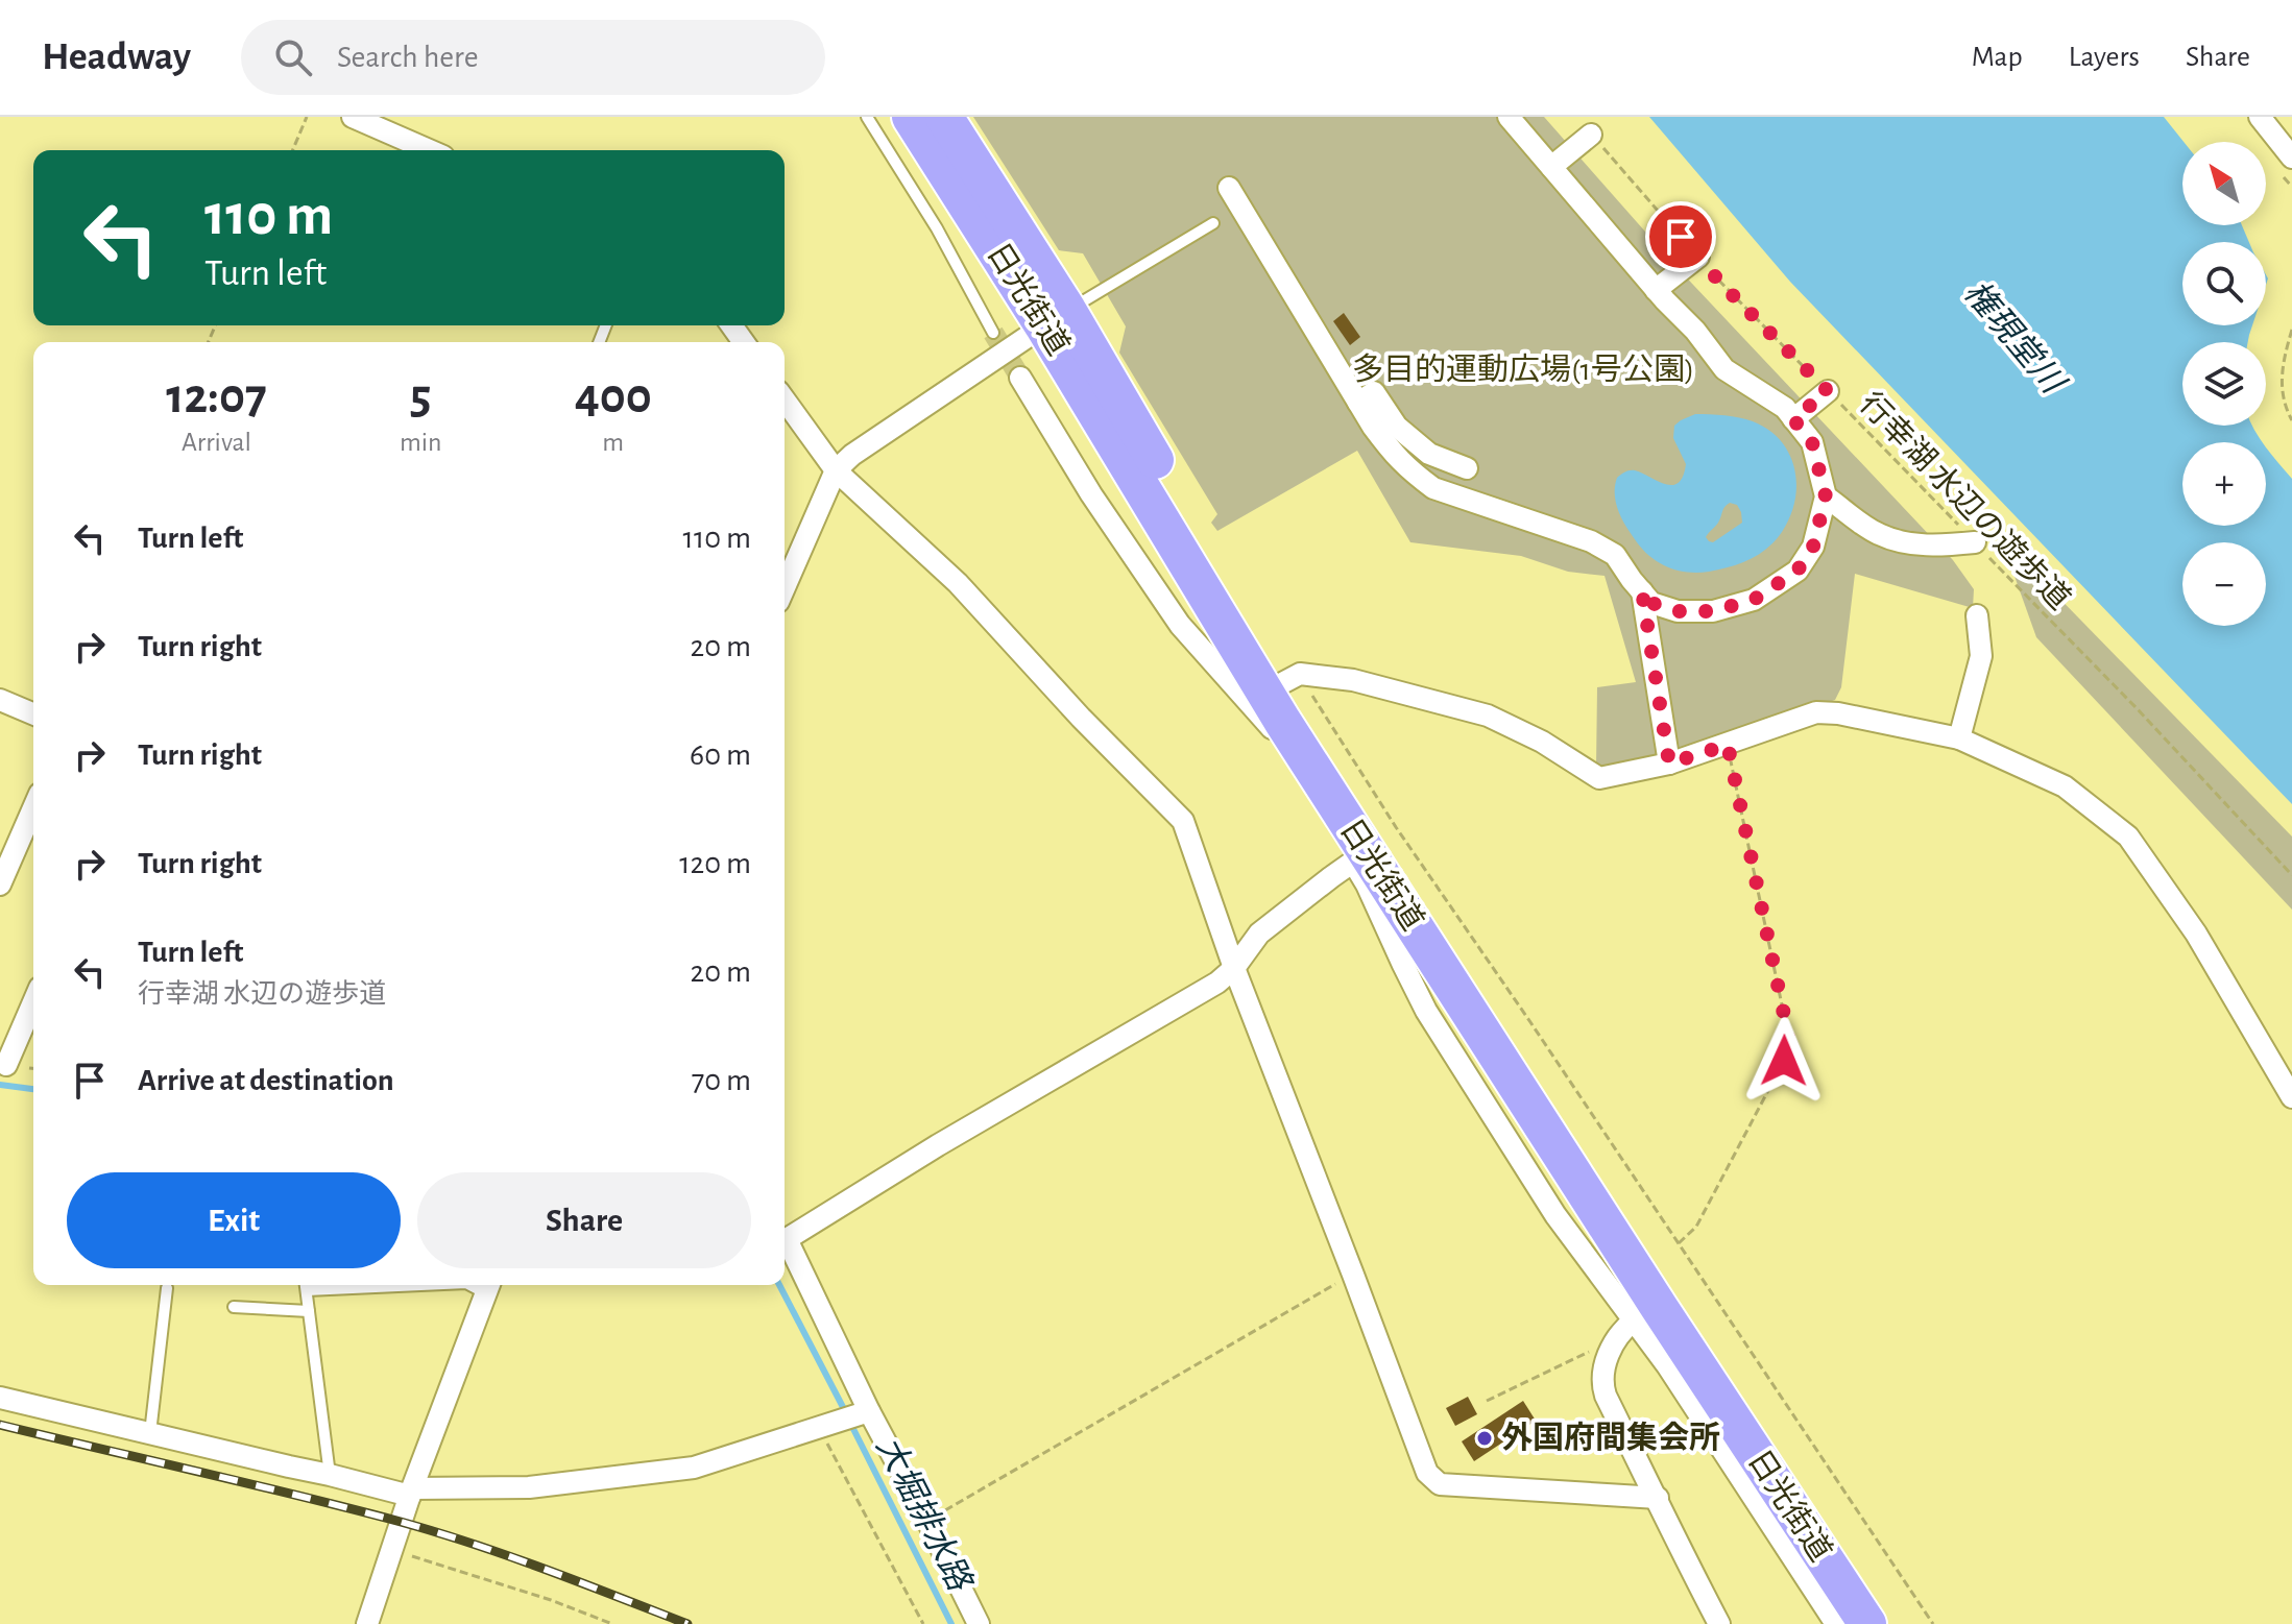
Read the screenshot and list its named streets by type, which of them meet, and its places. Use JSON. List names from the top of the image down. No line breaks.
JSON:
{"streets":{"highway":["日光街道"],"path":["行幸湖 水辺の遊歩道"]},"water":["権現堂川","大堀排水路"],"parks":["多目的運動広場(1号公園)"],"places":["外国府間集会所"],"north":"top left","page":{"header":"Headway","search":"Search here","nav":["Map","Layers","Share"],"map_buttons":["+","−"],"turn":["110 m","Turn left"],"eta":["12:07","Arrival","5","min","400","m"],"list":[{"name":"Turn left","value":"110 m"},{"name":"Turn right","value":"20 m"},{"name":"Turn right","value":"60 m"},{"name":"Turn right","value":"120 m"},{"name":"Turn left","note":"行幸湖 水辺の遊歩道","value":"20 m"},{"name":"Arrive at destination","value":"70 m"}],"buttons":["Exit","Share"]}}
